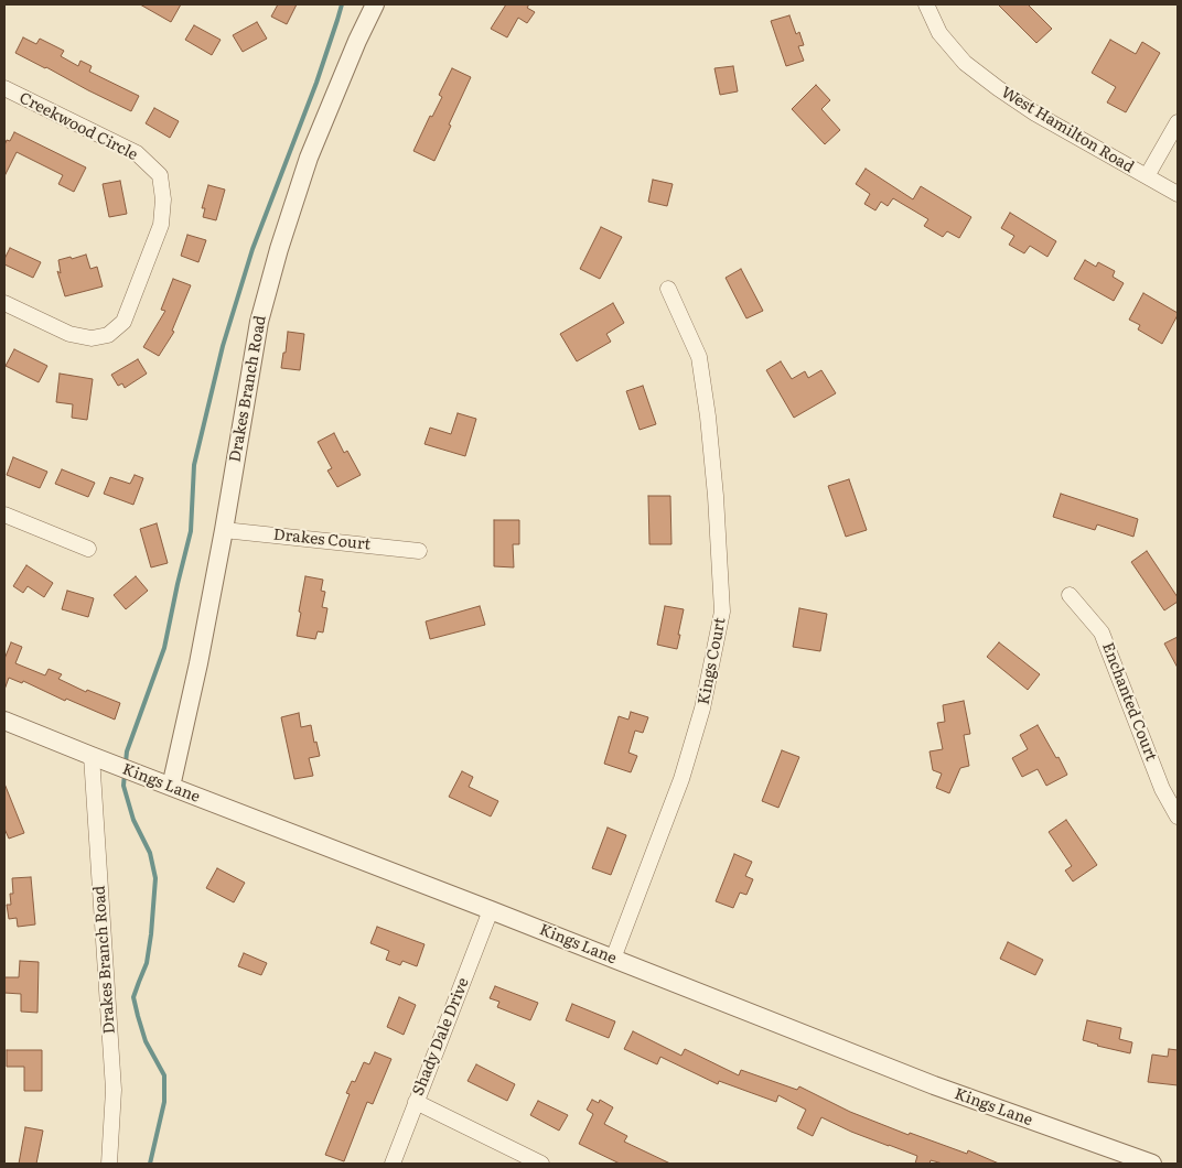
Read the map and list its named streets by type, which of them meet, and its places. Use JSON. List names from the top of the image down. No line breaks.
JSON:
{"streets":{"street":["Creekwood Circle","West Hamilton Road","Drakes Branch Road","Drakes Court","Kings Court","Enchanted Court","Kings Lane","Shady Dale Drive"]},"crossings":[["Drakes Branch Road","Drakes Court"],["Drakes Branch Road","Kings Lane"],["Kings Court","Kings Lane"],["Kings Lane","Shady Dale Drive"]]}
